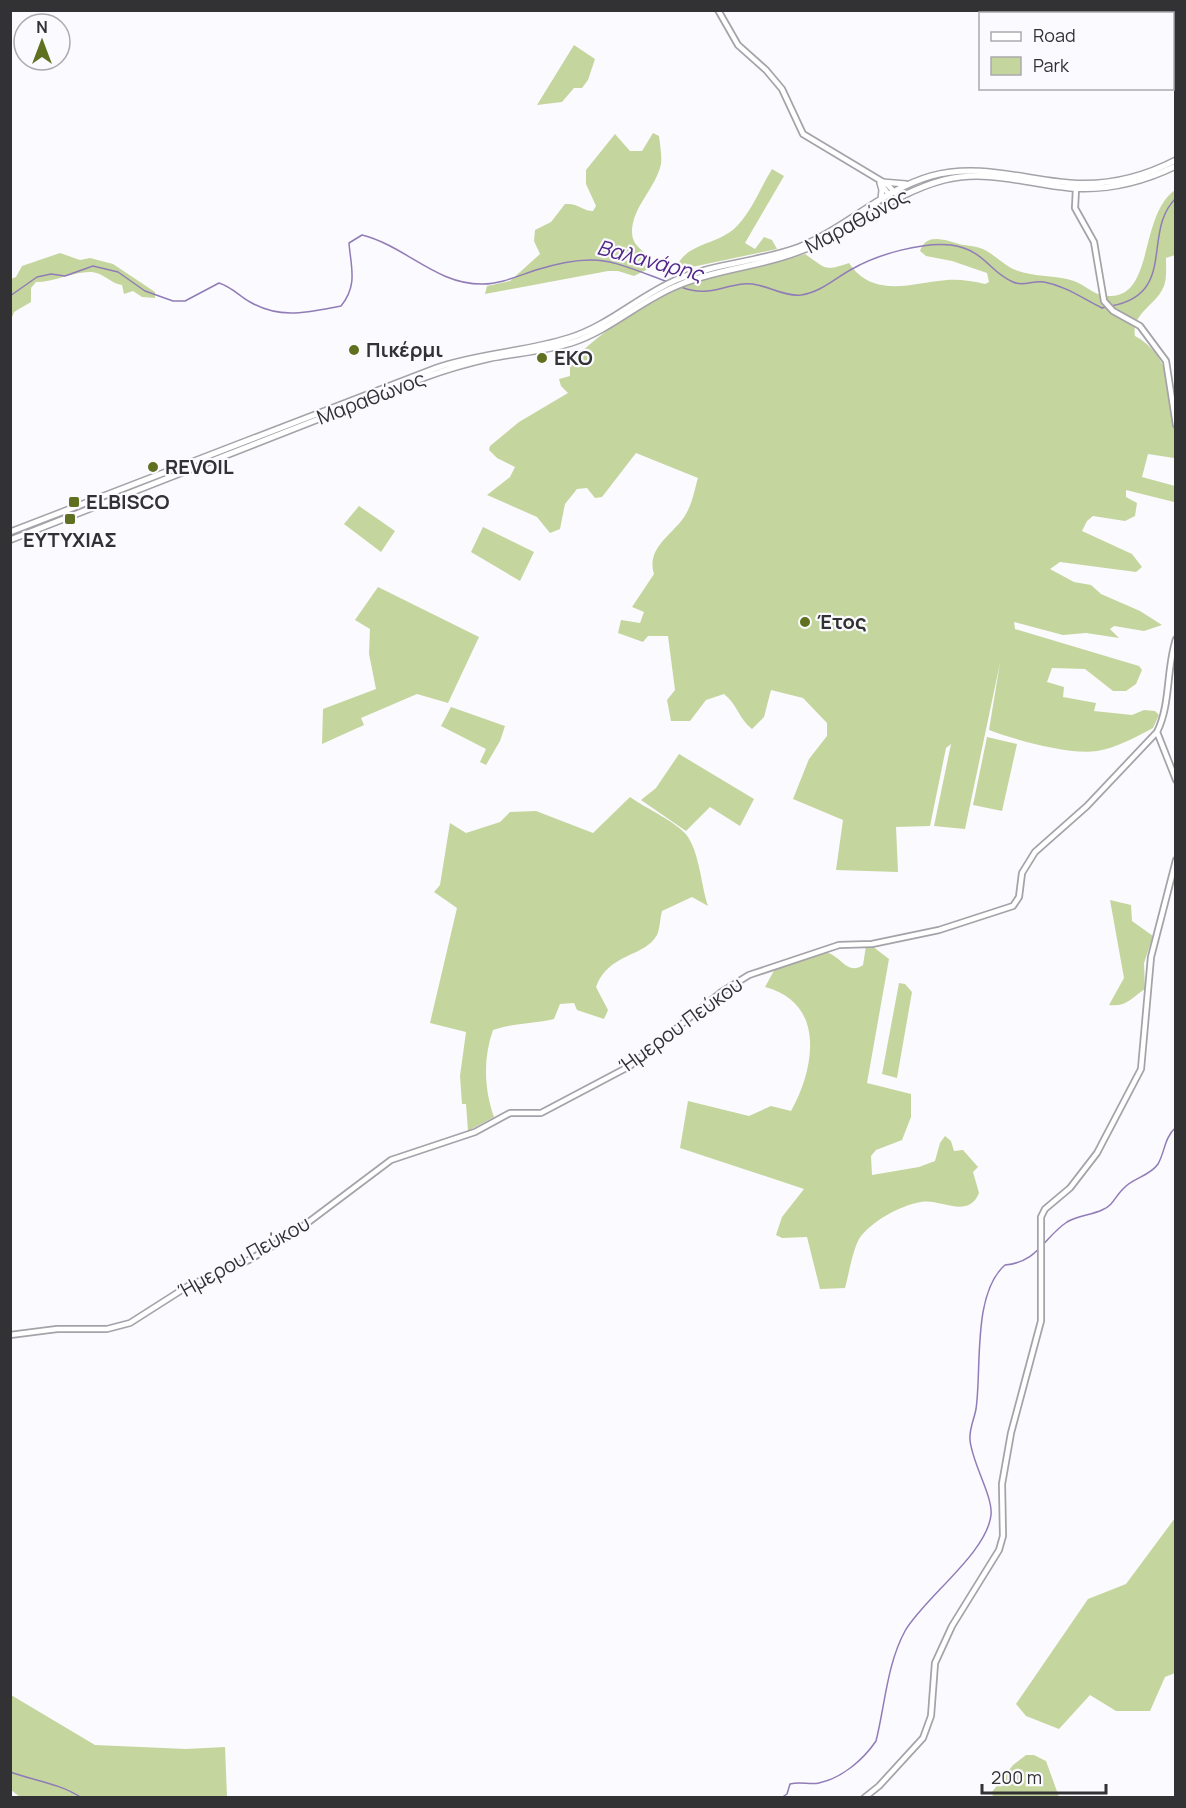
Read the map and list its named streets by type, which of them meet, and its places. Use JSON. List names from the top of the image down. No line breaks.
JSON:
{"streets":{"main road":["Μαραθώνος"],"street":["Ήμερου Πεύκου"]},"water":["Βαλανάρης"],"places":{"other":["Πικέρμι","EKO","REVOIL","Έτος"],"transit":["ELBISCO","ΕΥΤΥΧΙΑΣ"]},"legend":["Road","Park"],"scale_bar":"200 m","north":"top"}
